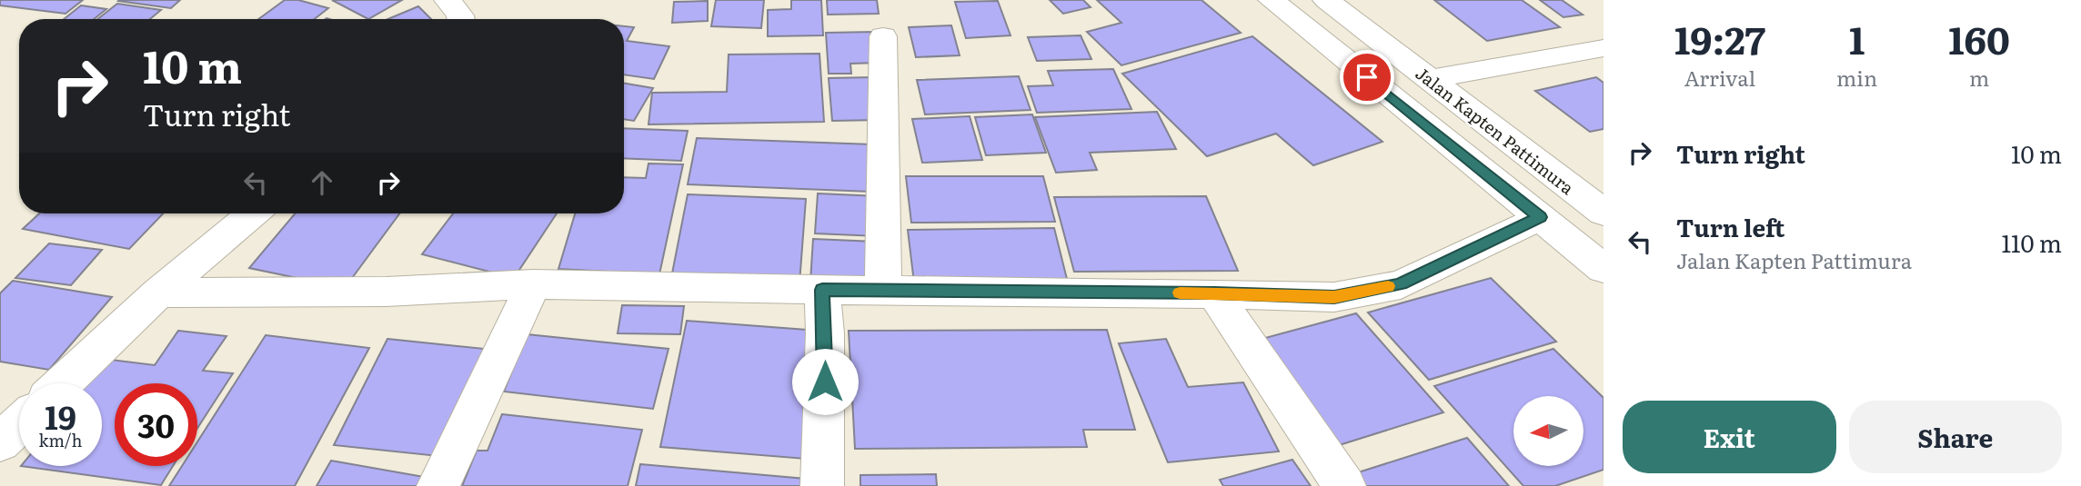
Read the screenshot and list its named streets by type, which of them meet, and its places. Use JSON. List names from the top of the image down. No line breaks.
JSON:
{"streets":{"street":["Jalan Kapten Pattimura"]},"north":"left","page":{"eta":["19:27","Arrival","1","min","160","m"],"turn":["10 m","Turn right"],"list":[{"name":"Turn right","value":"10 m"},{"name":"Turn left","note":"Jalan Kapten Pattimura","value":"110 m"}],"speed":"19 km/h","limit":"30","buttons":["Exit","Share"]}}
